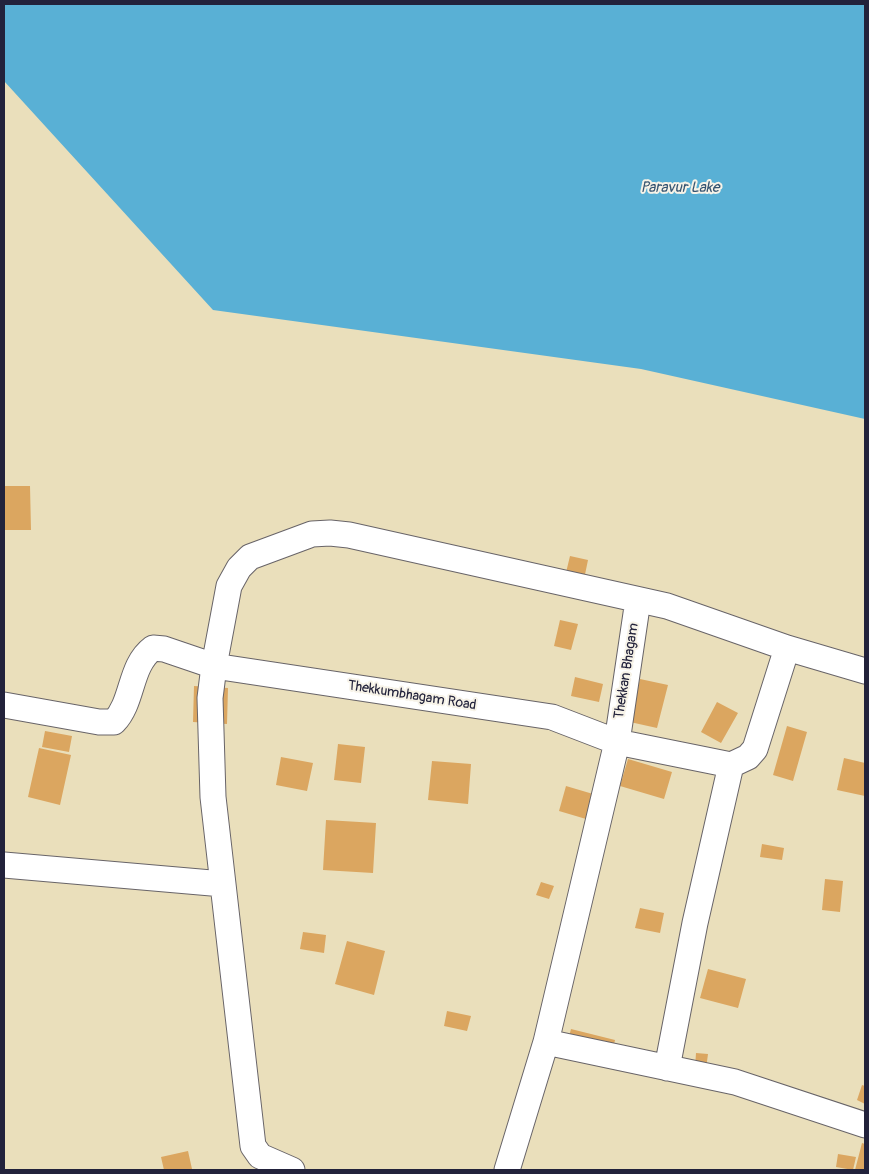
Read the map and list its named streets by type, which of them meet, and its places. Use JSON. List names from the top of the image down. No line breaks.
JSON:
{"streets":{"street":["Thekkan Bhagam","Thekkumbhagam Road"]},"crossings":[["Thekkan Bhagam","Thekkumbhagam Road"]],"water":["Paravur Lake"]}
